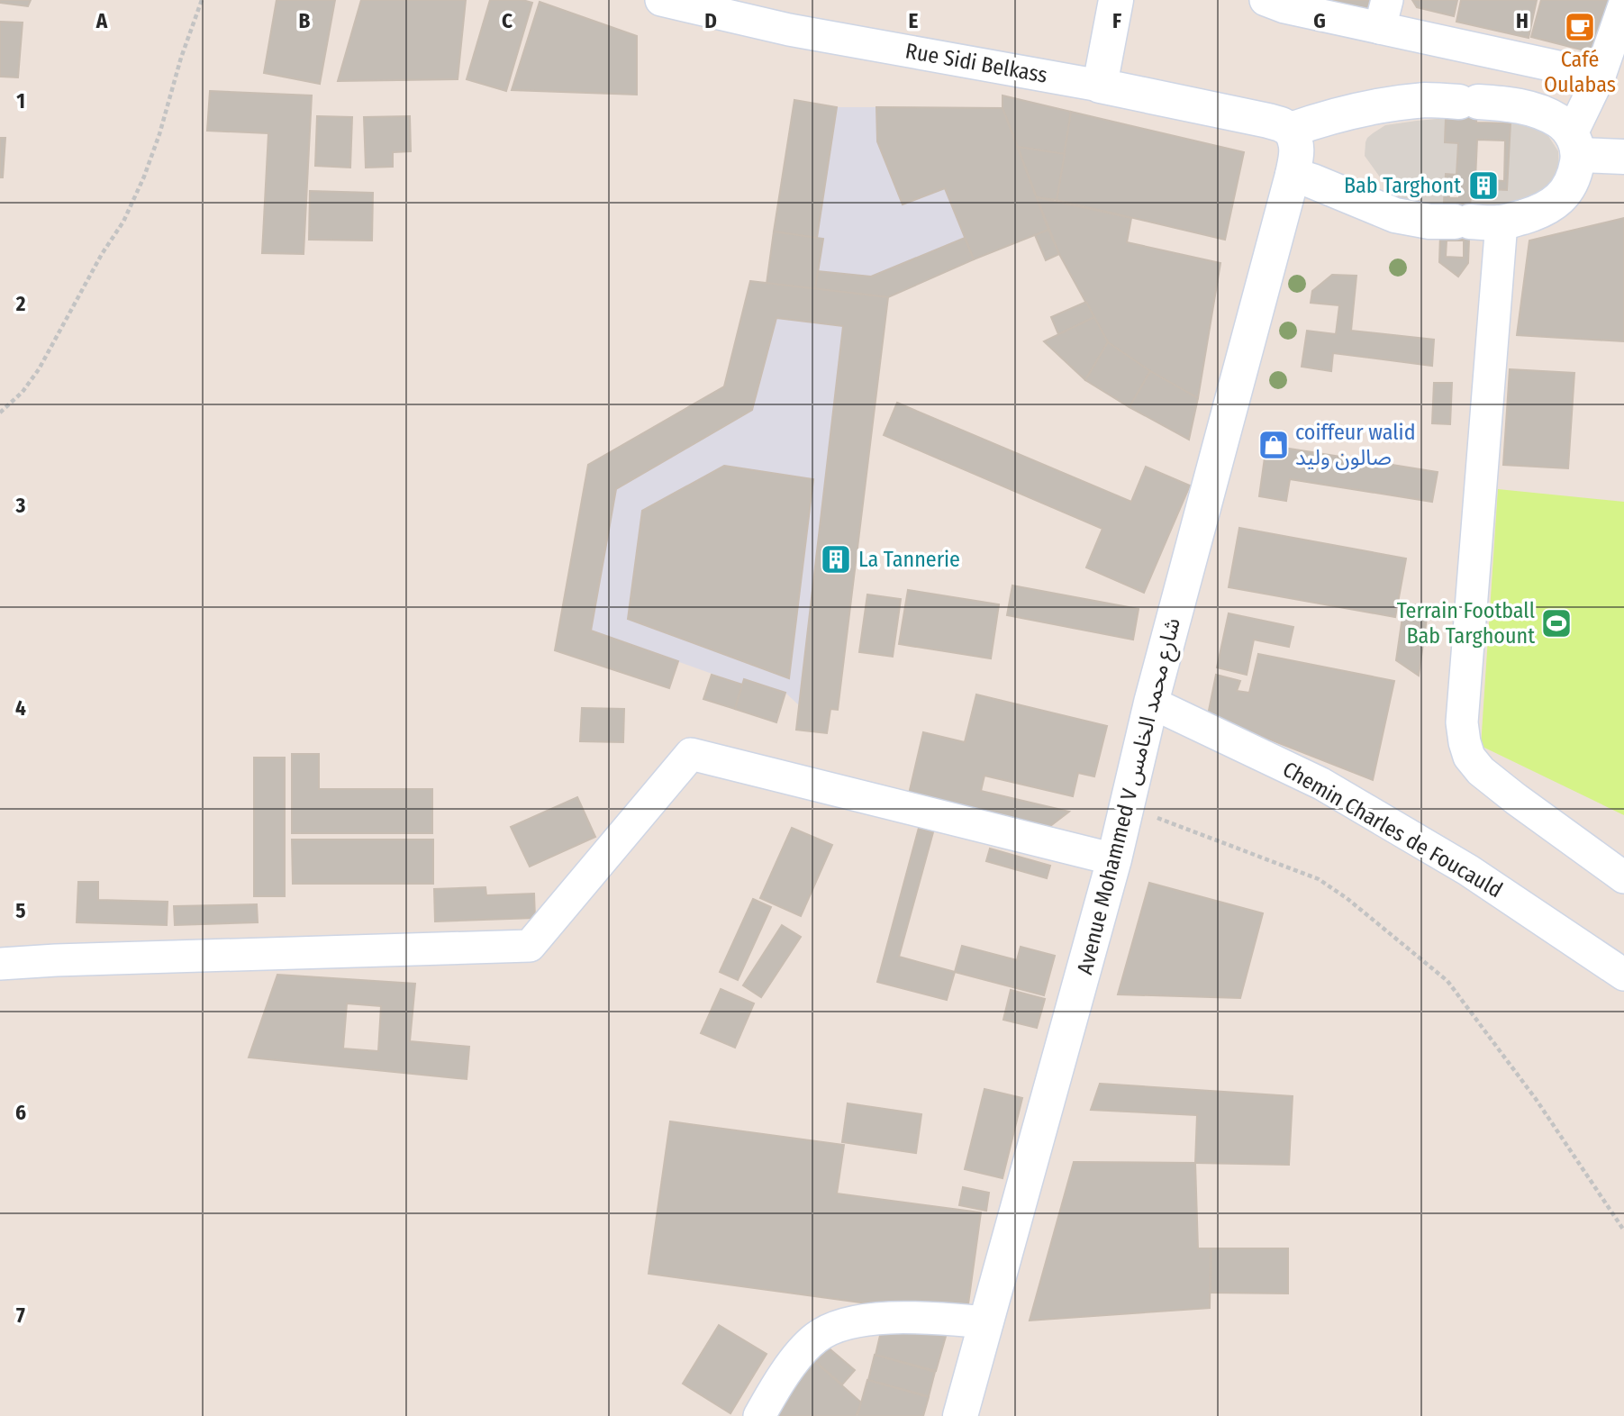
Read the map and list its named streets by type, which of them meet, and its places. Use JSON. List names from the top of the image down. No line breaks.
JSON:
{"streets":{"street":["Rue Sidi Belkass","Avenue Mohammed V شارع محمد الخامس","Chemin Charles de Foucauld"]},"crossings":[["Rue Sidi Belkass","Avenue Mohammed V شارع محمد الخامس"],["Avenue Mohammed V شارع محمد الخامس","Chemin Charles de Foucauld"]],"places":{"cafe":["Café Oulabas"],"building":["Bab Targhont","La Tannerie"],"shop":["coiffeur walid صالون وليد"],"sports":["Terrain Football Bab Targhount"]},"grid":{"columns":["A","B","C","D","E","F","G","H"],"rows":["1","2","3","4","5","6","7"]}}
